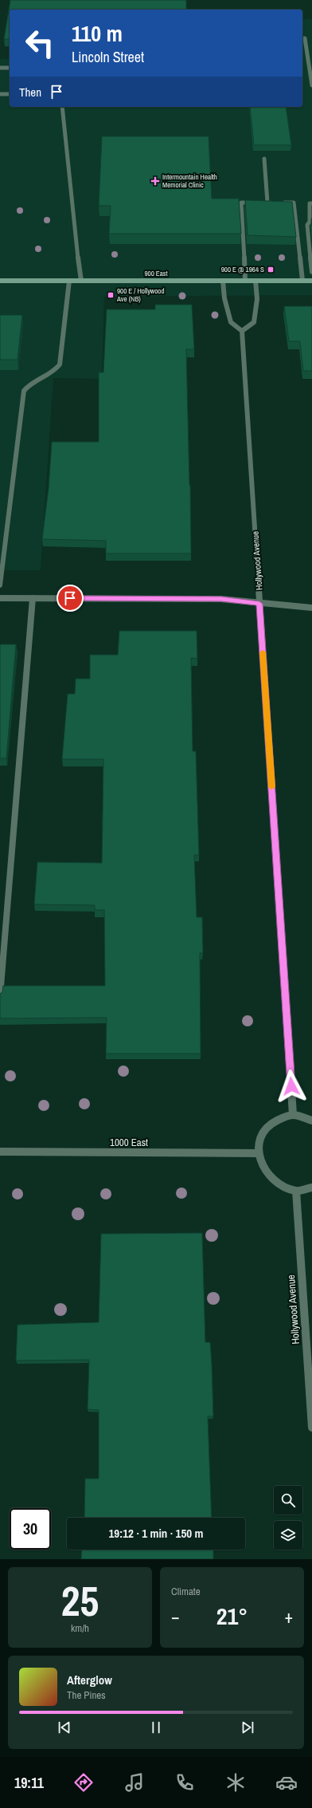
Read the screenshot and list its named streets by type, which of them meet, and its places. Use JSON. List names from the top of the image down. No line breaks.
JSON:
{"streets":{"street":["900 East","Hollywood Avenue","1000 East"]},"places":{"health":["Intermountain Health Memorial Clinic"],"transit":["900 E @ 1964 S","900 E / Hollywood Ave (NB)"]},"page":{"turn":["110 m","Lincoln Street"],"then":"Then","limit":"30","trip":"19:12 · 1 min · 150 m","tile":[["25","km/h"],"Climate"],"heat":["−","21°","+"],"song":["Afterglow","The Pines"],"tabs":"19:11"}}
